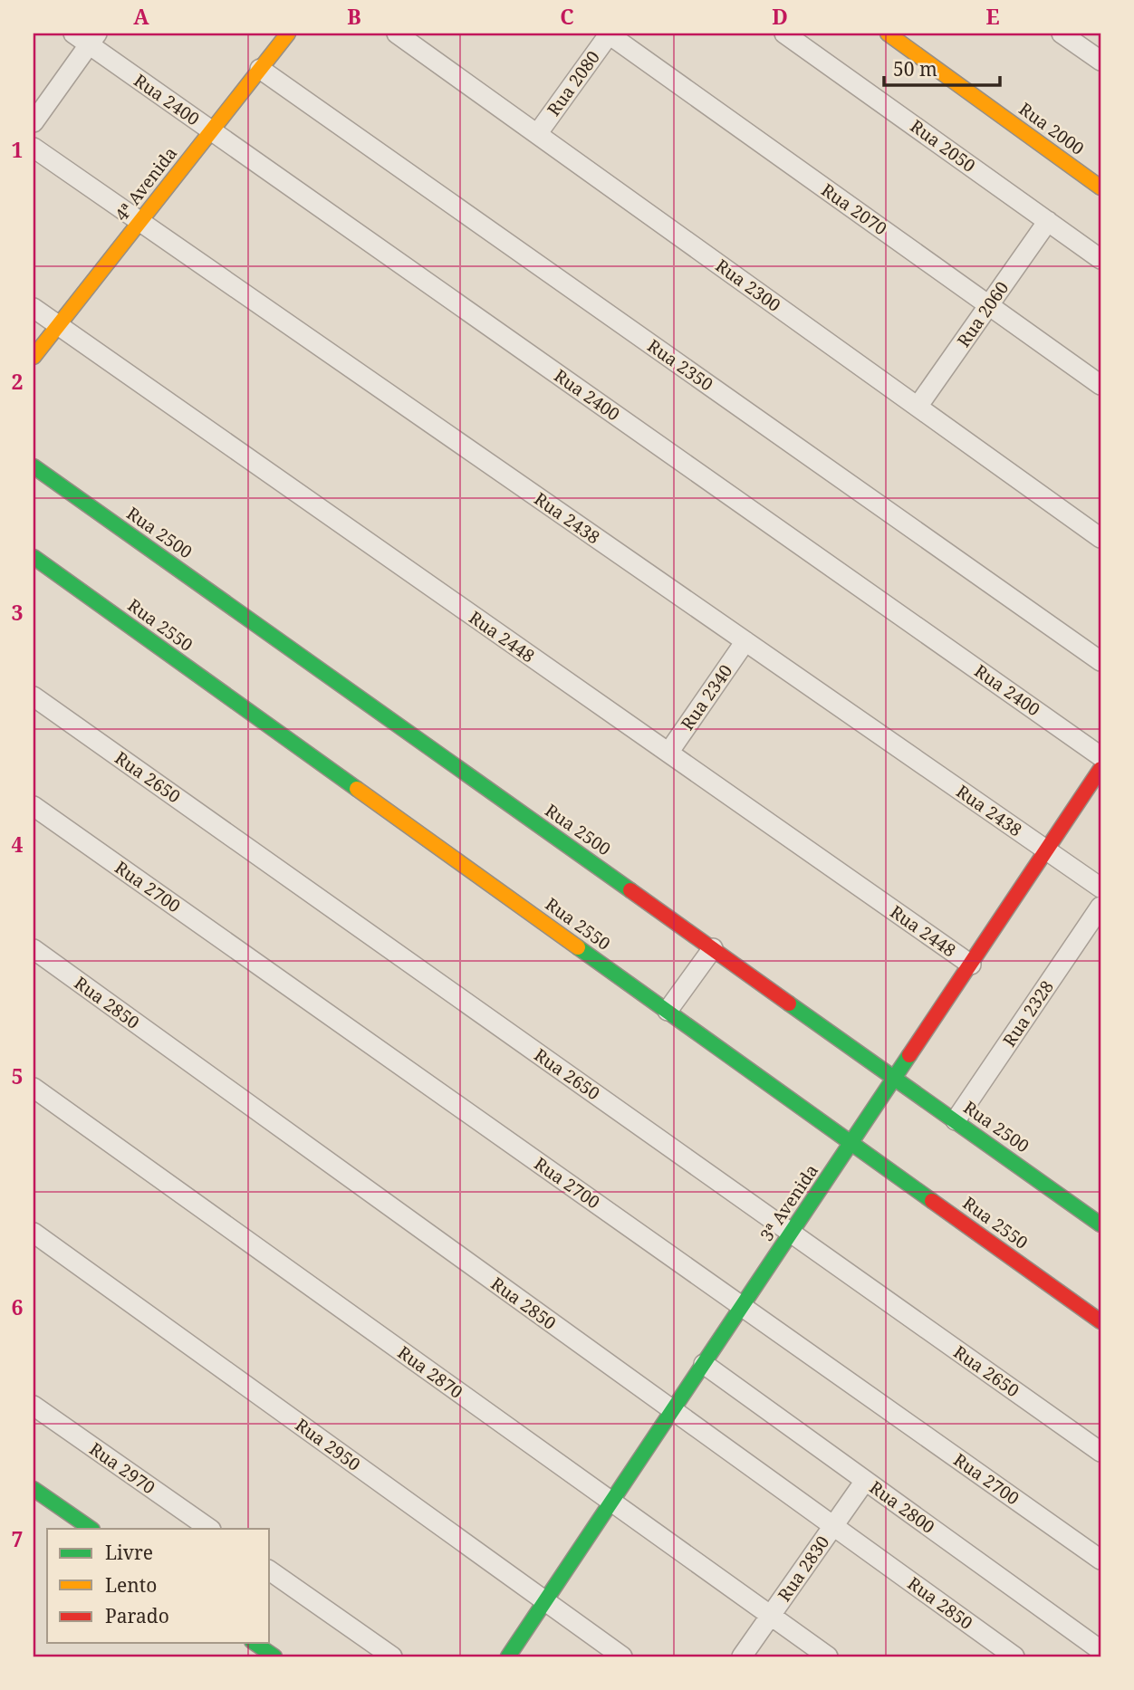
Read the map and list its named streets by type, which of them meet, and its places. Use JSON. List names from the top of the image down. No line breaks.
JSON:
{"streets":{"main road":["Rua 2000","4ª Avenida","Rua 2500","Rua 2550","3ª Avenida"],"street":["Rua 2080","Rua 2400","Rua 2050","Rua 2070","Rua 2300","Rua 2060","Rua 2350","Rua 2438","Rua 2448","Rua 2340","Rua 2650","Rua 2700","Rua 2850","Rua 2328","Rua 2870","Rua 2950","Rua 2970","Rua 2800","Rua 2830"]},"crossings":[["Rua 2080","Rua 2070"],["Rua 2080","Rua 2300"],["Rua 2400","4ª Avenida"],["Rua 2050","Rua 2060"],["4ª Avenida","Rua 2350"],["4ª Avenida","Rua 2438"],["4ª Avenida","Rua 2448"],["Rua 2070","Rua 2060"],["Rua 2300","Rua 2060"],["Rua 2438","Rua 2340"],["Rua 2438","3ª Avenida"],["Rua 2500","Rua 2328"],["Rua 2500","3ª Avenida"],["Rua 2550","3ª Avenida"],["Rua 2448","Rua 2340"],["Rua 2448","3ª Avenida"],["Rua 2650","3ª Avenida"],["Rua 2700","3ª Avenida"],["Rua 2850","3ª Avenida"],["Rua 2850","Rua 2830"],["3ª Avenida","Rua 2870"],["3ª Avenida","Rua 2950"],["3ª Avenida","Rua 2800"],["Rua 2870","Rua 2830"],["Rua 2800","Rua 2830"]],"legend":["Livre","Lento","Parado"],"scale_bar":"50 m","grid":{"columns":["A","B","C","D","E"],"rows":["1","2","3","4","5","6","7"]}}
